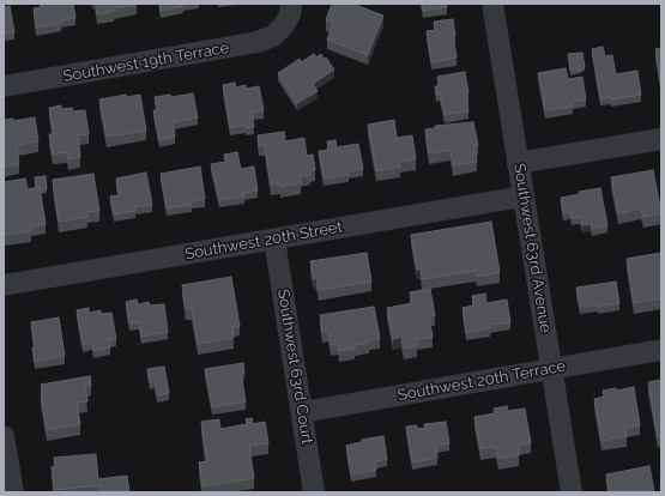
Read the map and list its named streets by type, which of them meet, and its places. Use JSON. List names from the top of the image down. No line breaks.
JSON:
{"streets":{"street":["Southwest 19th Terrace","Southwest 20th Street","Southwest 63rd Avenue","Southwest 63rd Court","Southwest 20th Terrace"]},"crossings":[["Southwest 20th Street","Southwest 63rd Avenue"],["Southwest 20th Street","Southwest 63rd Court"],["Southwest 63rd Avenue","Southwest 20th Terrace"],["Southwest 63rd Court","Southwest 20th Terrace"]]}
